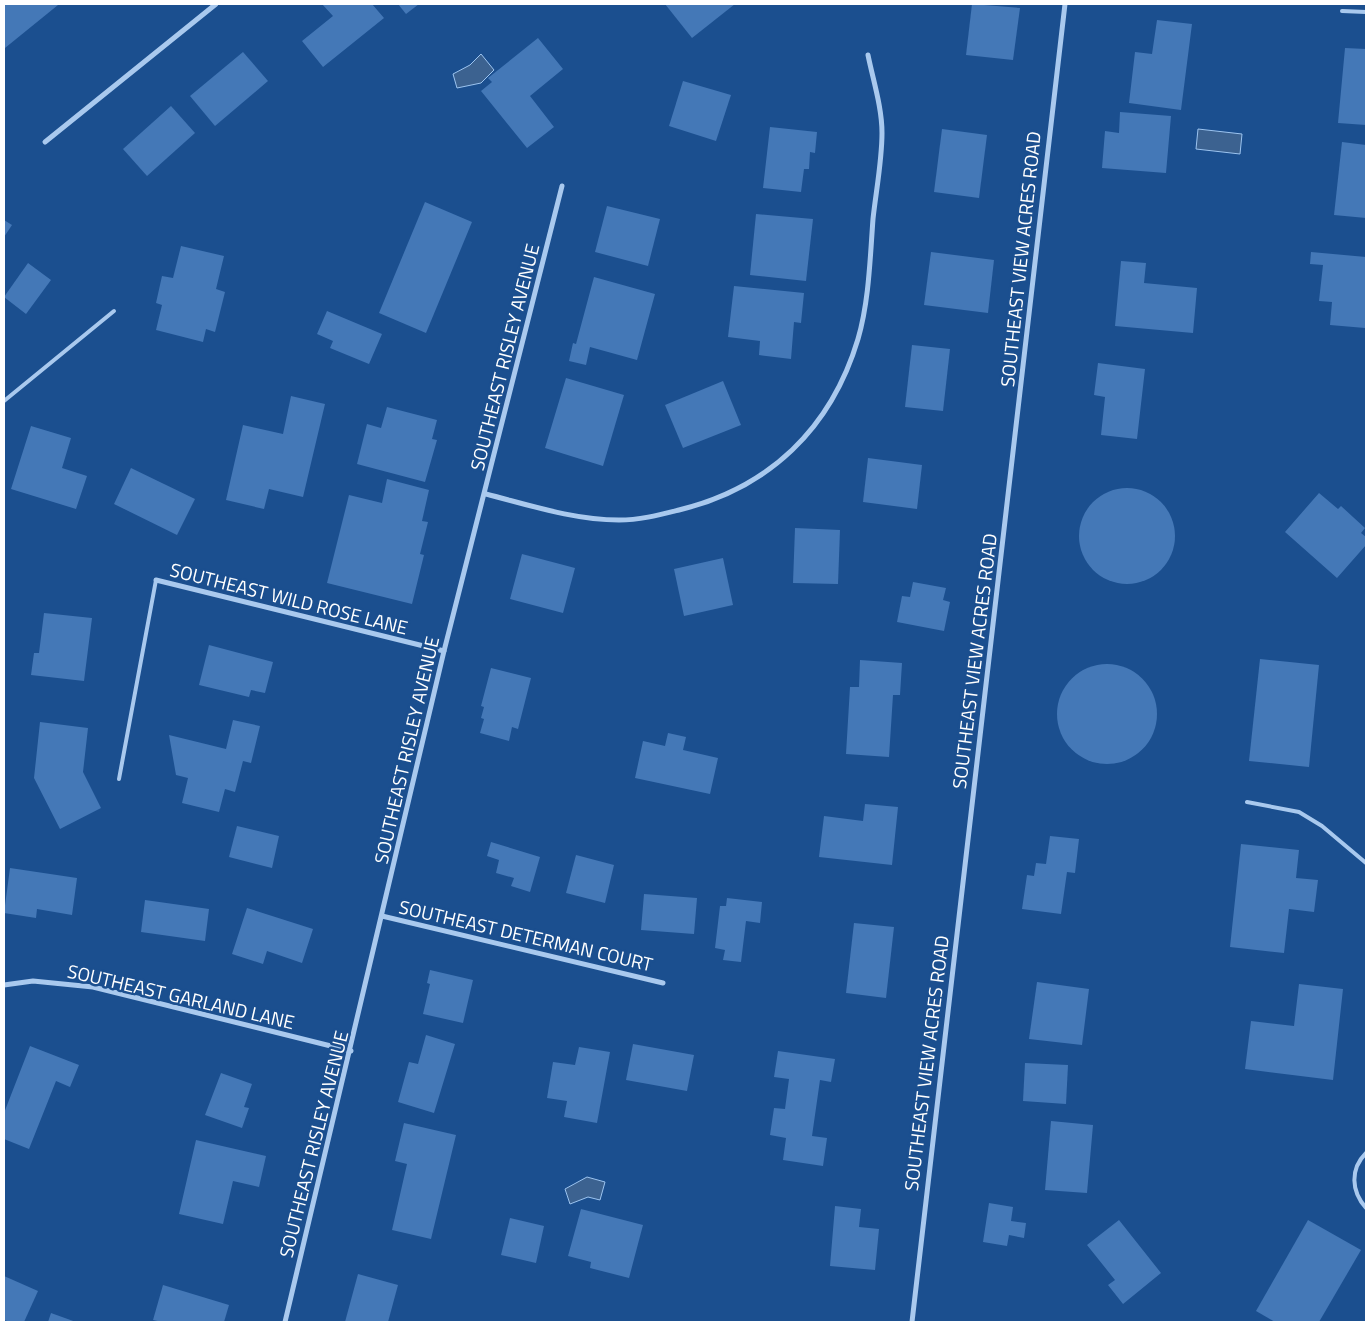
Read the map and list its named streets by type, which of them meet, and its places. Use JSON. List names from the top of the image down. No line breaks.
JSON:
{"streets":{"street":["SOUTHEAST VIEW ACRES ROAD","SOUTHEAST RISLEY AVENUE","SOUTHEAST WILD ROSE LANE","SOUTHEAST DETERMAN COURT","SOUTHEAST GARLAND LANE"]},"crossings":[["SOUTHEAST RISLEY AVENUE","SOUTHEAST WILD ROSE LANE"],["SOUTHEAST RISLEY AVENUE","SOUTHEAST DETERMAN COURT"],["SOUTHEAST RISLEY AVENUE","SOUTHEAST GARLAND LANE"]]}
